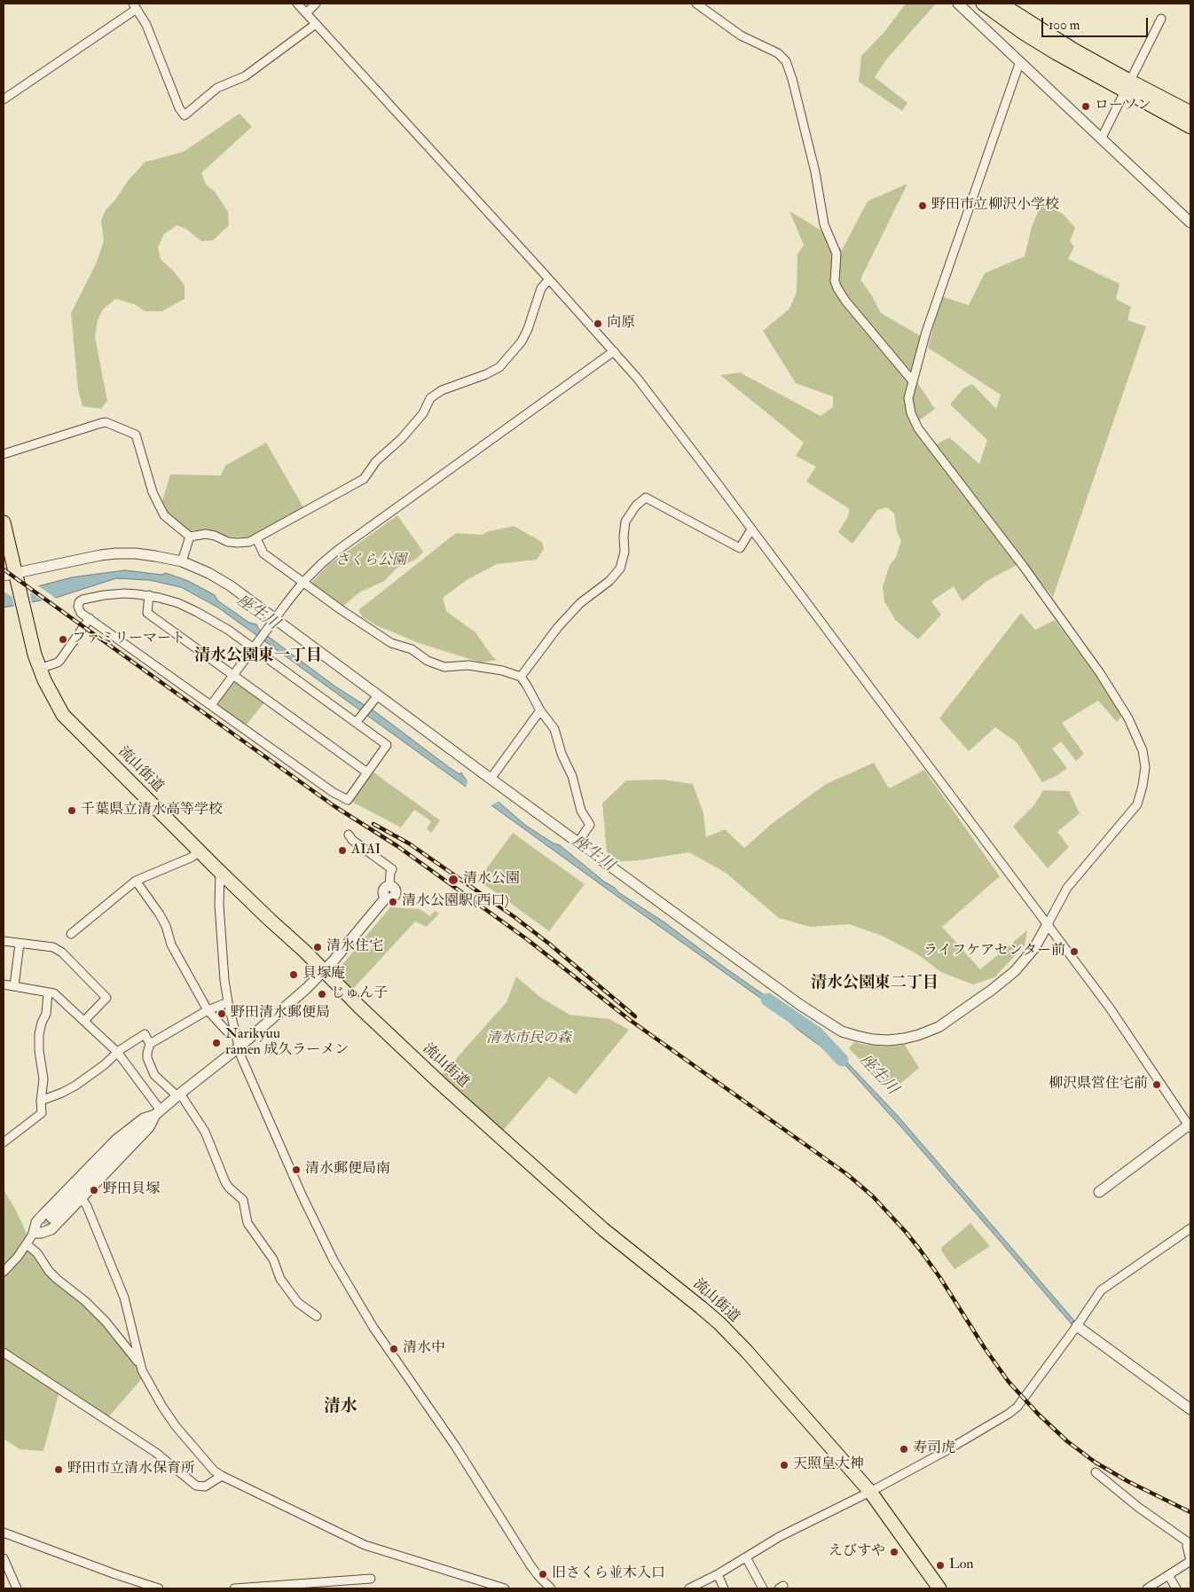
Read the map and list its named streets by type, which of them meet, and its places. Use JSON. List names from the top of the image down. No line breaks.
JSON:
{"streets":{"main road":["流山街道"]},"districts":["清水公園東一丁目","清水公園東二丁目","清水"],"water":["座生川"],"parks":["さくら公園","清水市民の森"],"places":["ローソン","野田市立柳沢小学校","向原","ファミリーマート","千葉県立清水高等学校","AIAI","清水公園","清水公園駅(西口)","清水住宅","ライフケアセンター前","貝塚庵","じゅん子","野田清水郵便局","Narikyuu ramen 成久ラーメン","柳沢県営住宅前","清水郵便局南","野田貝塚","清水中","寿司虎","天照皇大神","野田市立清水保育所","えびすや","Lon","旧さくら並木入口"],"scale_bar":"100 m"}
